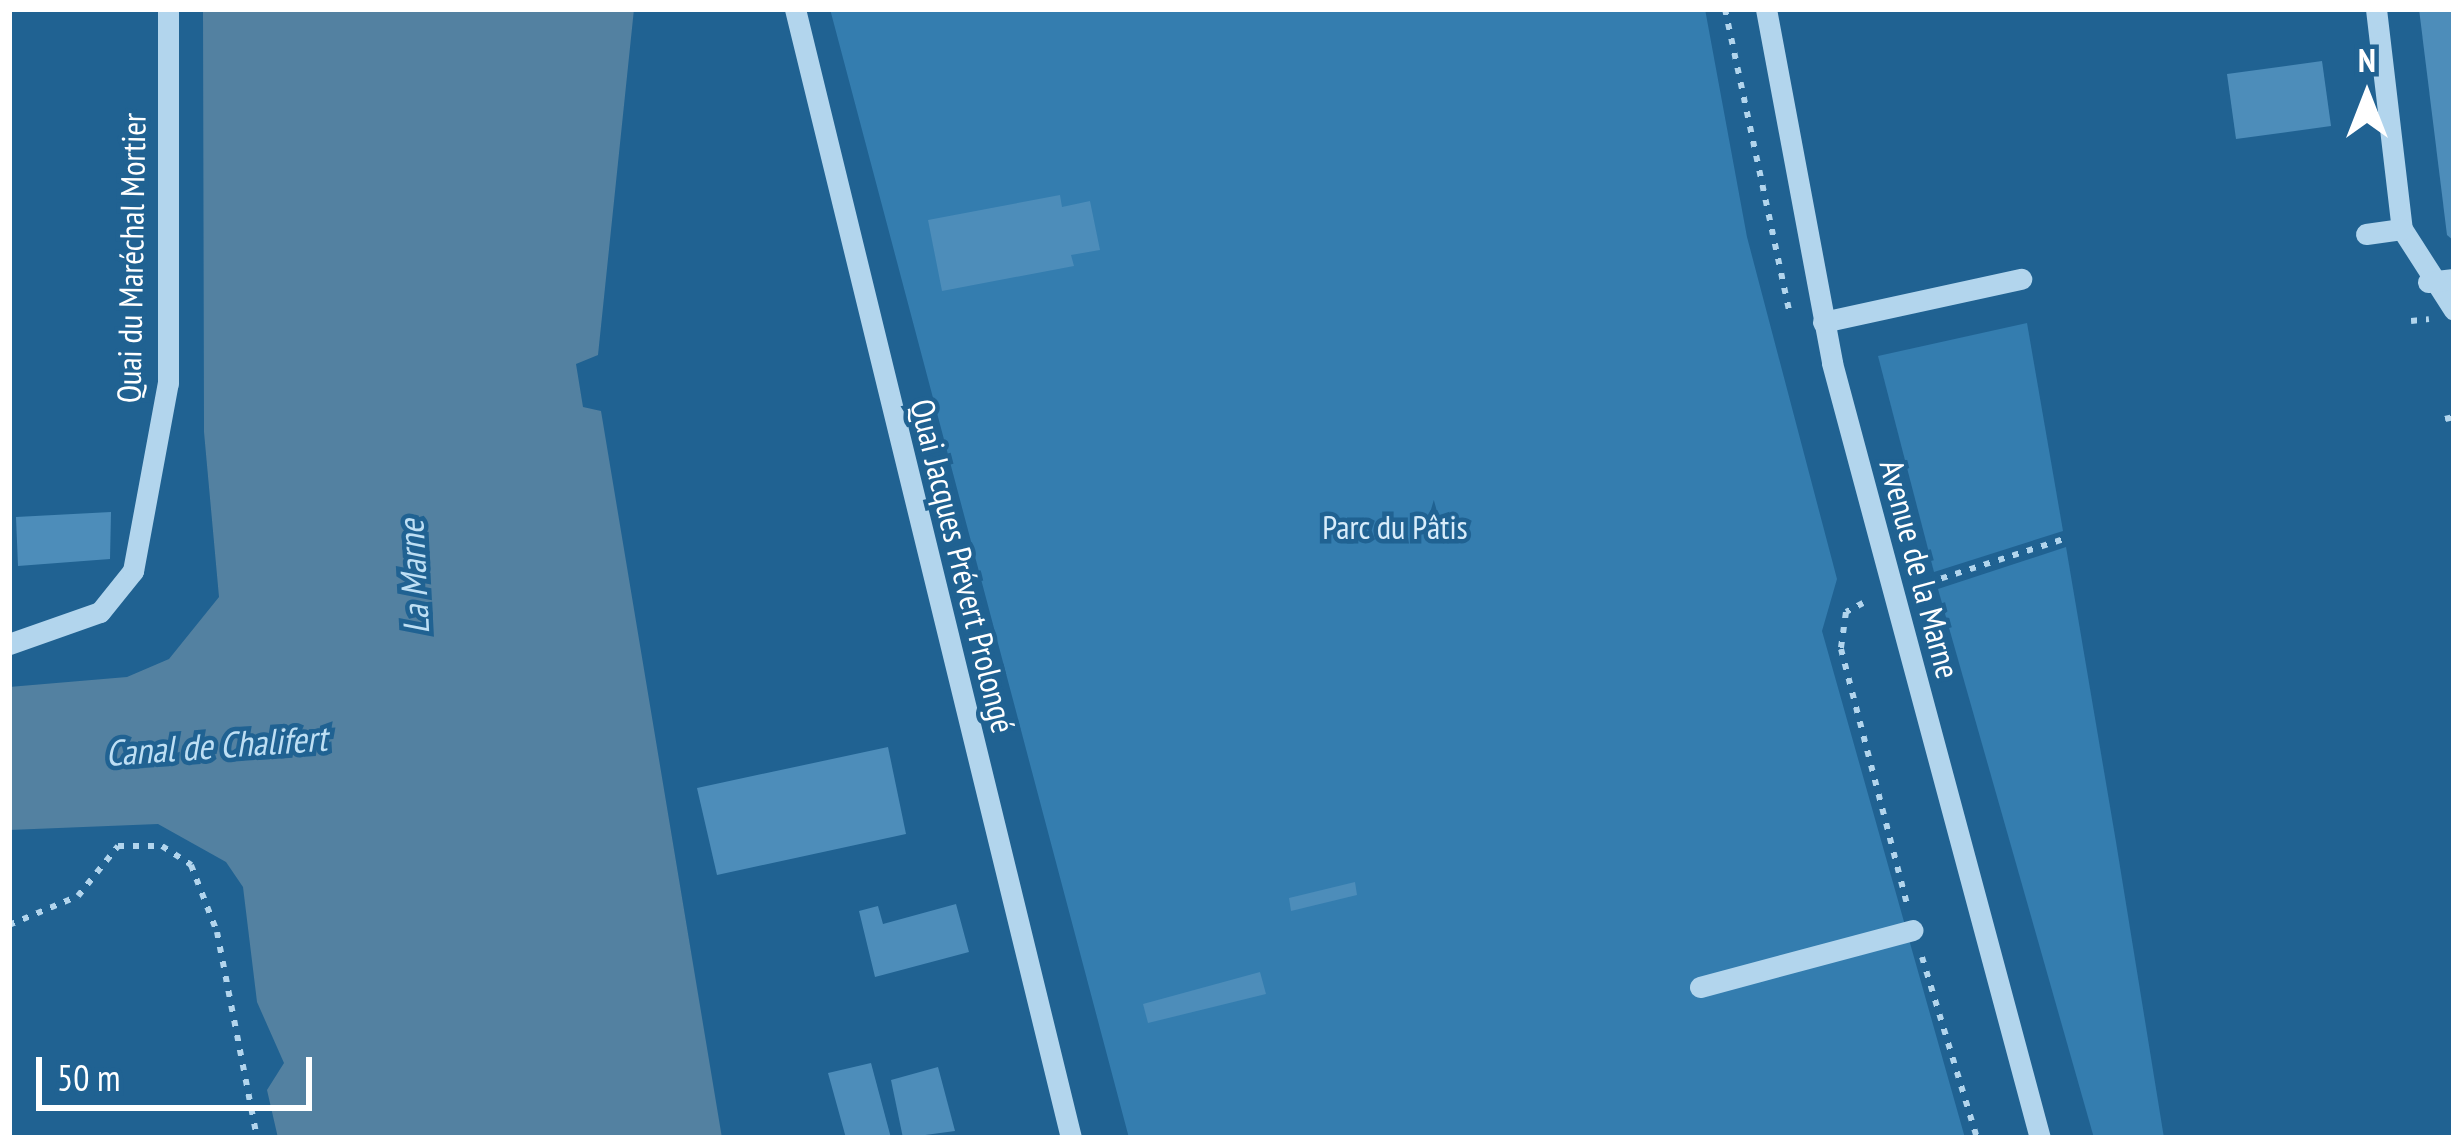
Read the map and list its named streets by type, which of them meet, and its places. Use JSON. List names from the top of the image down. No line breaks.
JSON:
{"streets":{"street":["Quai du Maréchal Mortier","Quai Jacques Prévert Prolongé","Avenue de la Marne"]},"water":["La Marne","Canal de Chalifert"],"parks":["Parc du Pâtis"],"scale_bar":"50 m","north":"top"}
